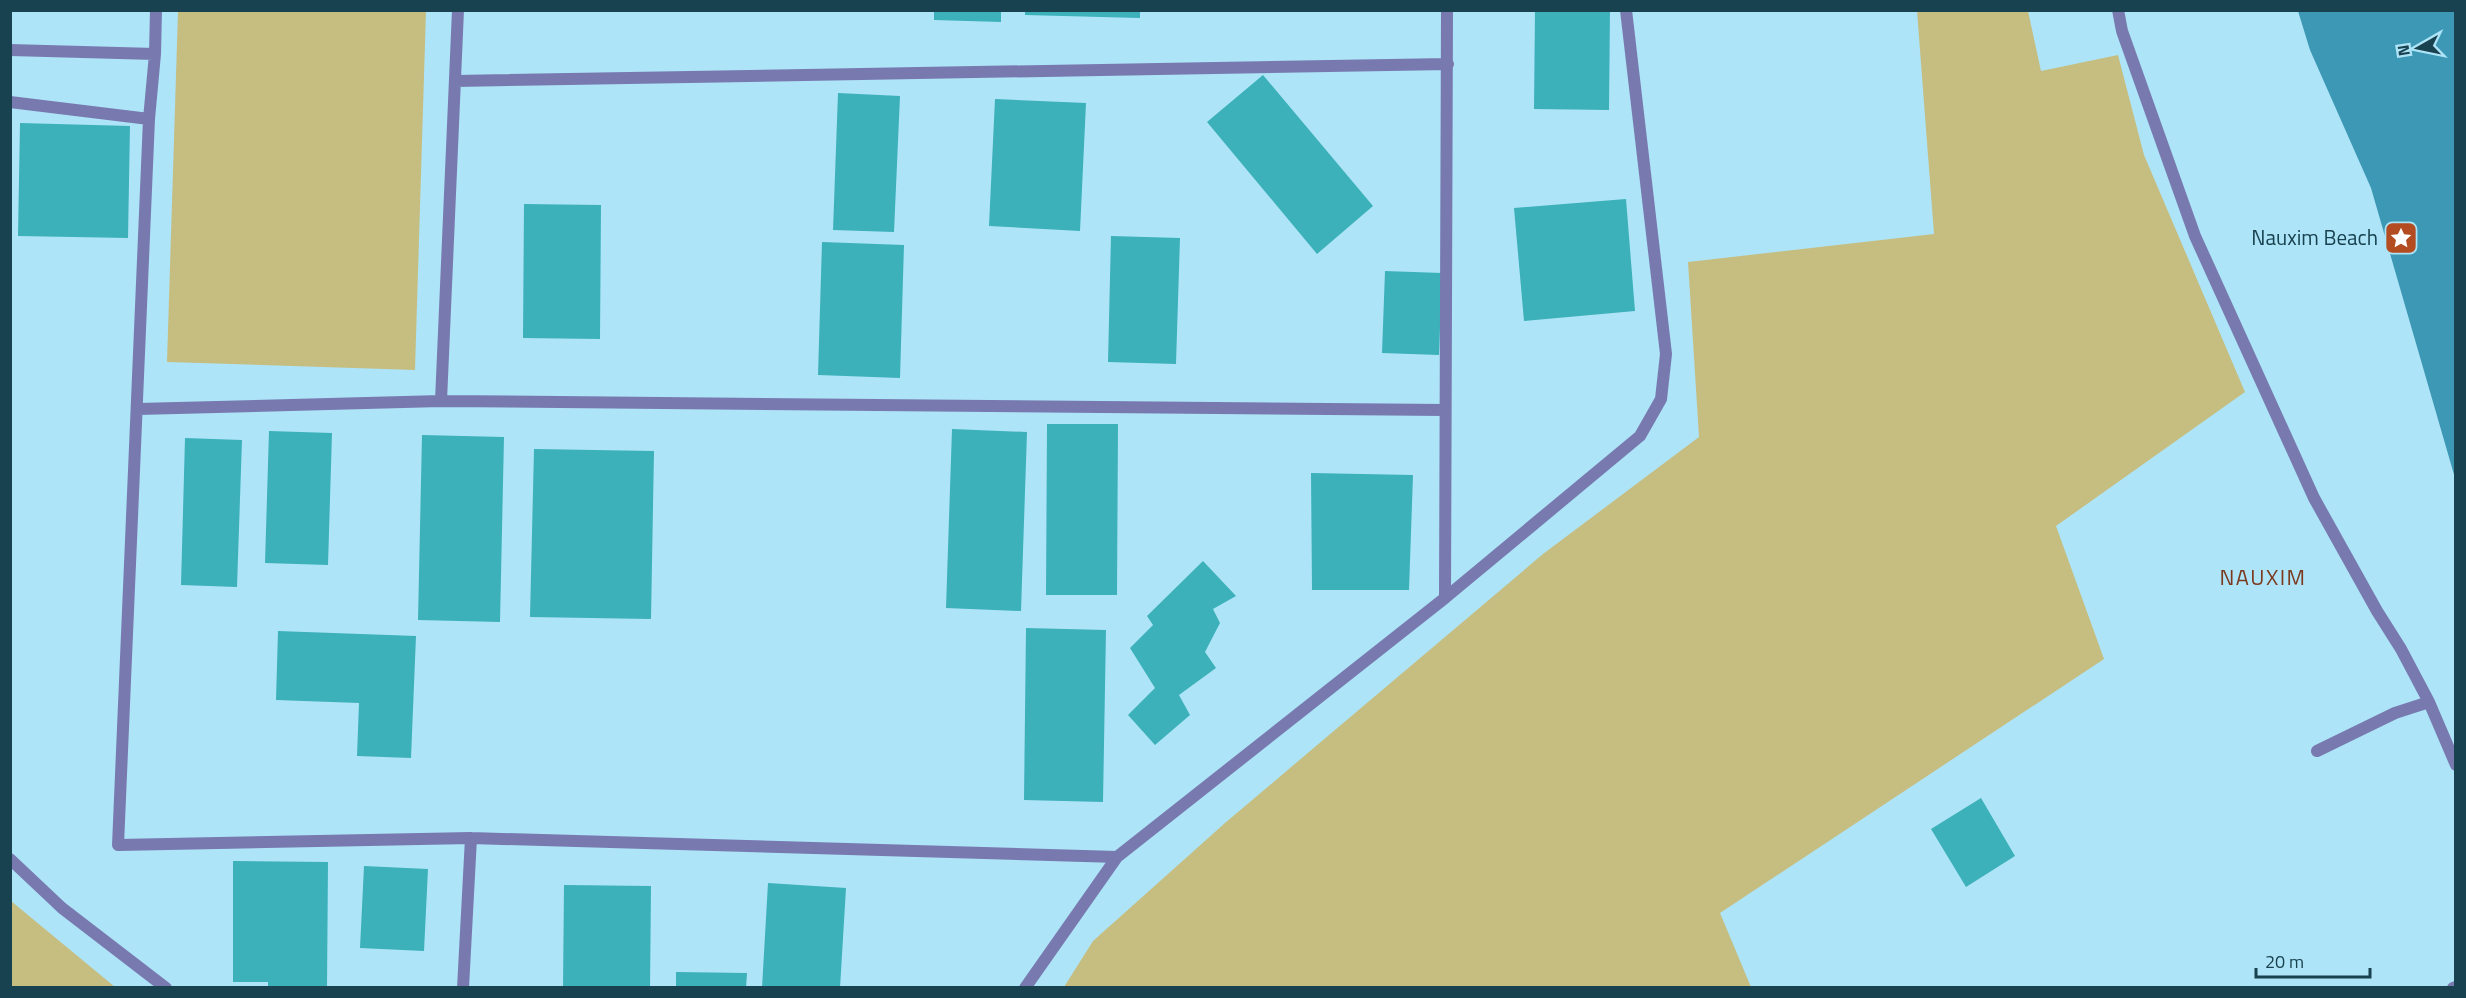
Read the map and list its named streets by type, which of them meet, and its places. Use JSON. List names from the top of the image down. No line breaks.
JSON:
{"districts":["NAUXIM"],"places":{"place":["Nauxim Beach"]},"scale_bar":"20 m","north":"left"}
